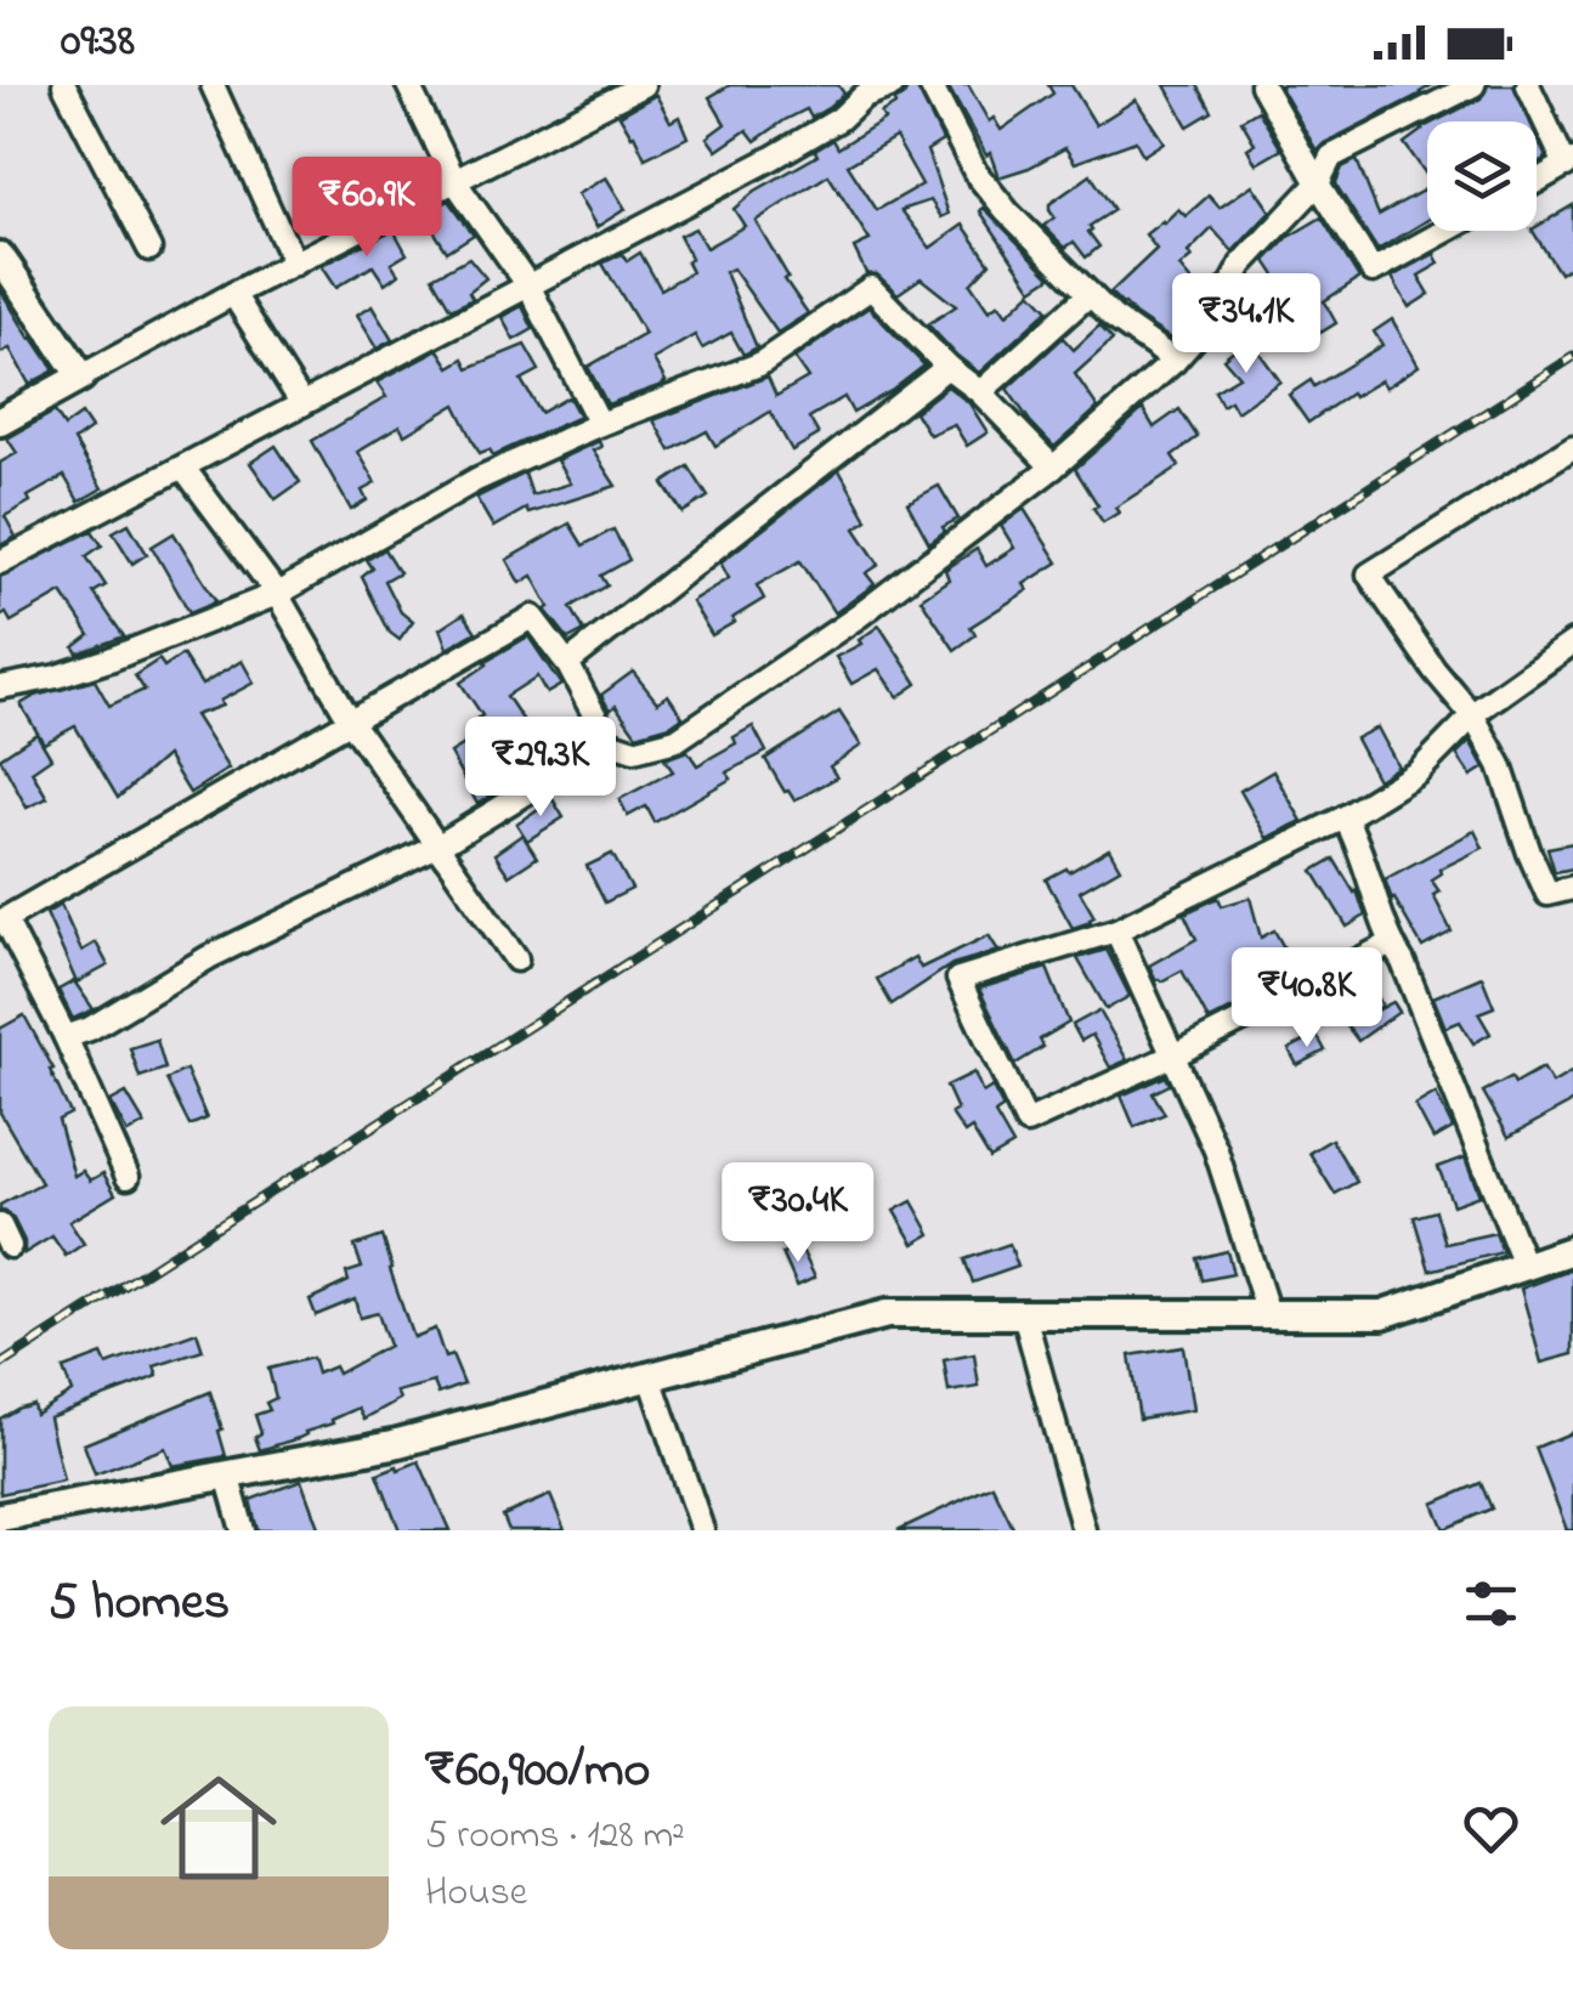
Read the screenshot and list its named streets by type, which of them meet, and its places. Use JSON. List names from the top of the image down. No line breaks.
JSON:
{"page":{"status":"09:38","price":["₹60.9K","₹34.1K","₹29.3K","₹40.8K","₹30.4K"],"heading":"5 homes","list":[{"name":"₹60,900/mo","note":"5 rooms · 128 m² · House"}]}}
